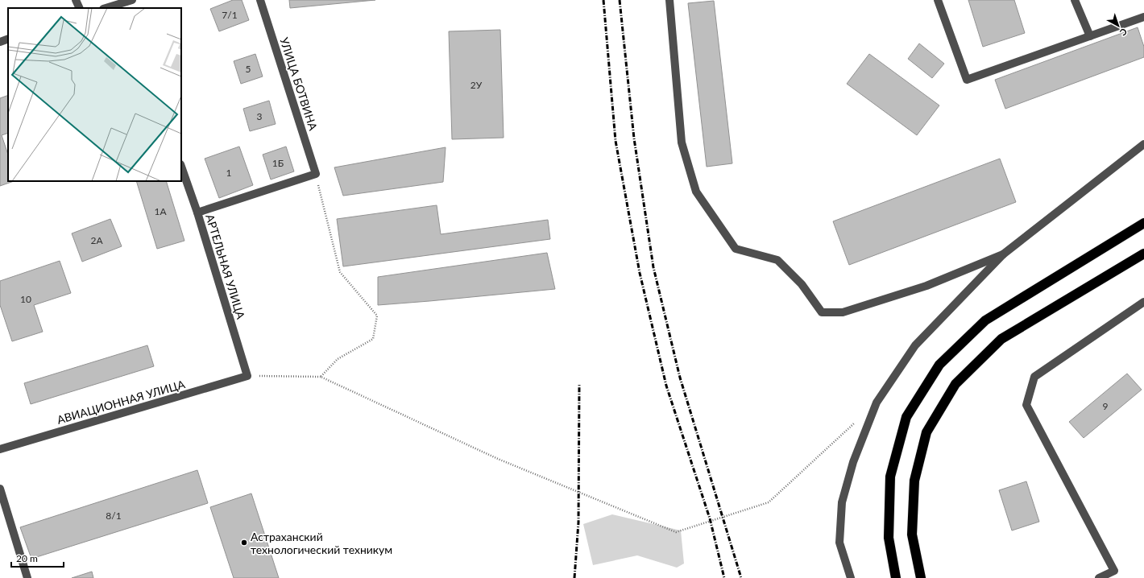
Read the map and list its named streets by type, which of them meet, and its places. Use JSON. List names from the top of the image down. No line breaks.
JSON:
{"streets":{"street":["УЛИЦА БОТВИНА","АРТЕЛЬНАЯ УЛИЦА","АВИАЦИОННАЯ УЛИЦА"]},"crossings":[["АРТЕЛЬНАЯ УЛИЦА","АВИАЦИОННАЯ УЛИЦА"]],"places":["Астраханский технологический техникум"],"house_numbers":["7/1","5","2У","3","1Б","1","1А","2А","10","9","8/1"],"scale_bar":"20 m","north":"bottom right"}
